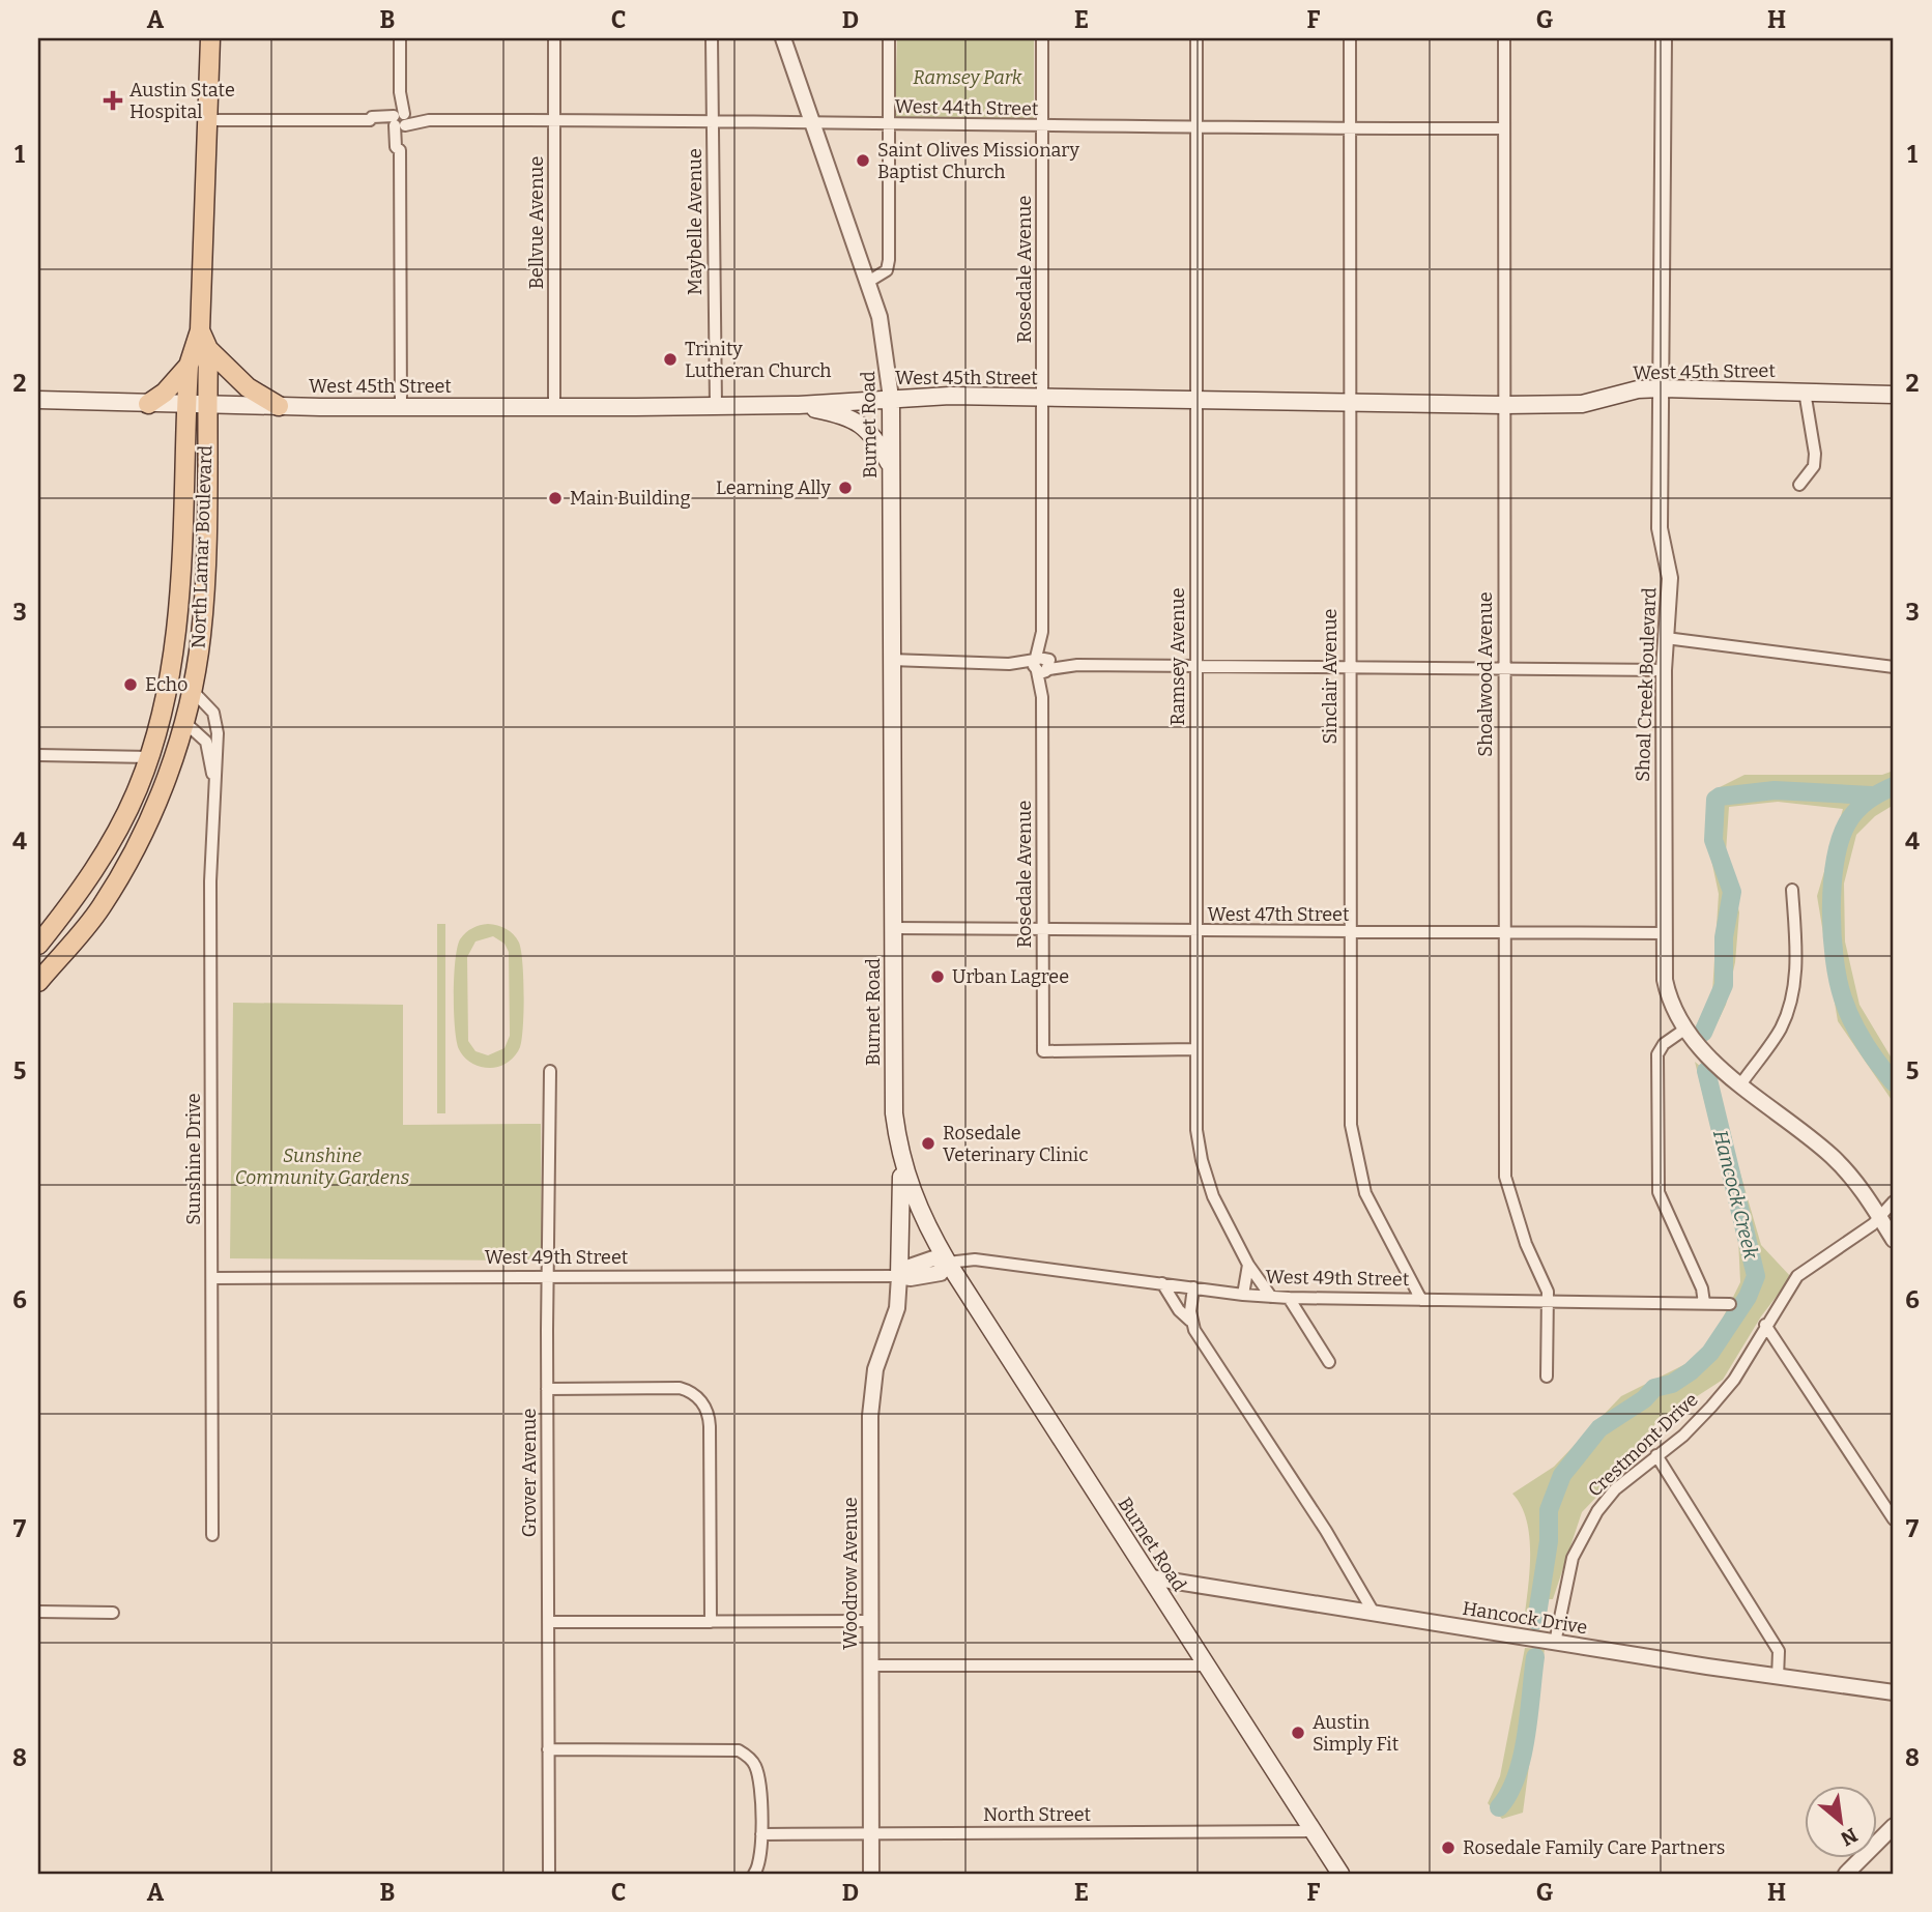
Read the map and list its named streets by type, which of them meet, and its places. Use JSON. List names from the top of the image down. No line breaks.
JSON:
{"streets":{"main road":["West 45th Street","Burnet Road","North Lamar Boulevard"],"street":["West 44th Street","Maybelle Avenue","Bellvue Avenue","Rosedale Avenue","Ramsey Avenue","Shoalwood Avenue","Sinclair Avenue","Shoal Creek Boulevard","West 47th Street","Sunshine Drive","West 49th Street","Crestmont Drive","Grover Avenue","Woodrow Avenue","Hancock Drive","North Street"]},"crossings":[["West 44th Street","Maybelle Avenue"],["West 44th Street","Bellvue Avenue"],["West 44th Street","Rosedale Avenue"],["West 44th Street","Burnet Road"],["West 44th Street","North Lamar Boulevard"],["West 44th Street","Ramsey Avenue"],["West 44th Street","Shoalwood Avenue"],["West 44th Street","Sinclair Avenue"],["Maybelle Avenue","West 45th Street"],["Bellvue Avenue","West 45th Street"],["Rosedale Avenue","West 45th Street"],["Rosedale Avenue","Ramsey Avenue"],["Rosedale Avenue","West 47th Street"],["West 45th Street","Burnet Road"],["West 45th Street","North Lamar Boulevard"],["West 45th Street","Ramsey Avenue"],["West 45th Street","Shoalwood Avenue"],["West 45th Street","Sinclair Avenue"],["West 45th Street","Shoal Creek Boulevard"],["Burnet Road","West 47th Street"],["Burnet Road","West 49th Street"],["Burnet Road","Hancock Drive"],["Burnet Road","North Street"],["North Lamar Boulevard","Sunshine Drive"],["Ramsey Avenue","West 47th Street"],["Ramsey Avenue","West 49th Street"],["Shoalwood Avenue","West 47th Street"],["Shoalwood Avenue","West 49th Street"],["Sinclair Avenue","West 47th Street"],["Sinclair Avenue","West 49th Street"],["Shoal Creek Boulevard","West 47th Street"],["Sunshine Drive","West 49th Street"],["West 49th Street","Grover Avenue"],["West 49th Street","Woodrow Avenue"],["Crestmont Drive","Hancock Drive"],["Woodrow Avenue","North Street"]],"water":["Hancock Creek"],"parks":["Ramsey Park","Sunshine Community Gardens"],"places":{"health":["Austin State Hospital"],"other":["Saint Olives Missionary Baptist Church","Trinity Lutheran Church","Learning Ally","Main Building","Echo","Urban Lagree","Rosedale Veterinary Clinic","Austin Simply Fit","Rosedale Family Care Partners"]},"north":"bottom right","grid":{"columns":["A","B","C","D","E","F","G","H"],"rows":["1","2","3","4","5","6","7","8"]}}
